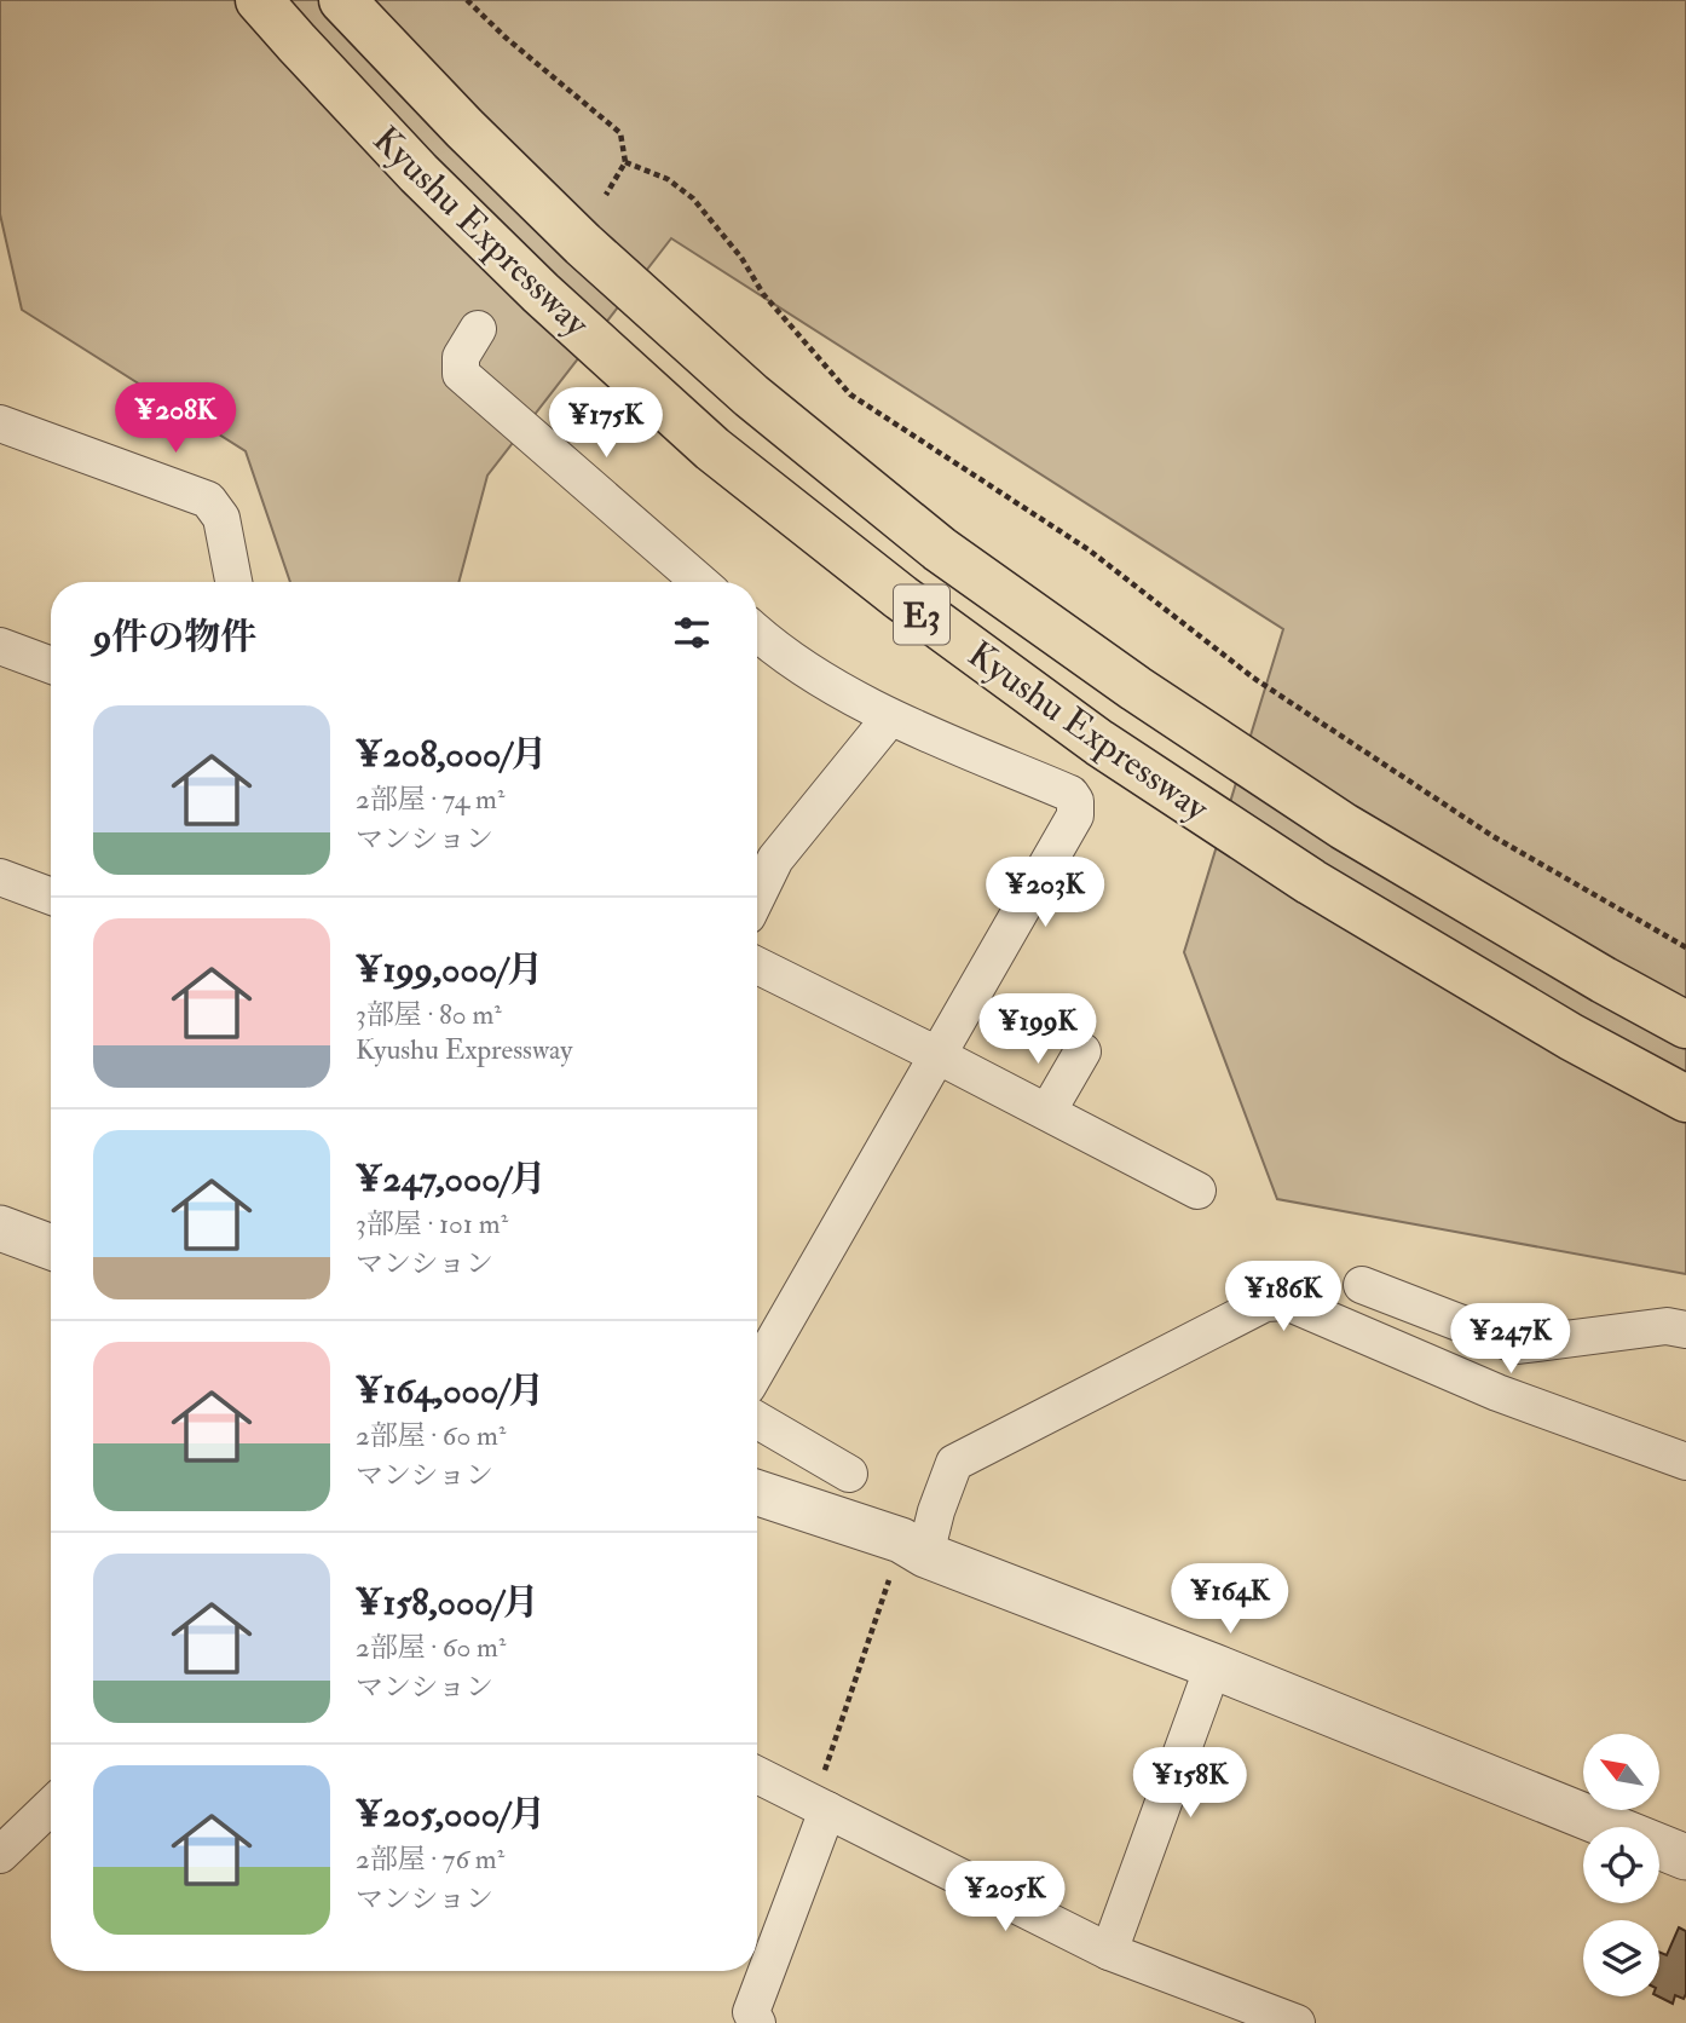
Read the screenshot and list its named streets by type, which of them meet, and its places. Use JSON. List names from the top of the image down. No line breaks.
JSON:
{"streets":{"highway":["Kyushu Expressway","E3"]},"north":"top left","page":{"price":["¥208K","¥175K","¥203K","¥199K","¥186K","¥247K","¥164K","¥158K","¥205K"],"heading":"9件の物件","list":[{"name":"¥208,000/月","note":"2部屋 · 74 m² · マンション"},{"name":"¥199,000/月","note":"3部屋 · 80 m² · Kyushu Expressway"},{"name":"¥247,000/月","note":"3部屋 · 101 m² · マンション"},{"name":"¥164,000/月","note":"2部屋 · 60 m² · マンション"},{"name":"¥158,000/月","note":"2部屋 · 60 m² · マンション"},{"name":"¥205,000/月","note":"2部屋 · 76 m² · マンション"}]}}
